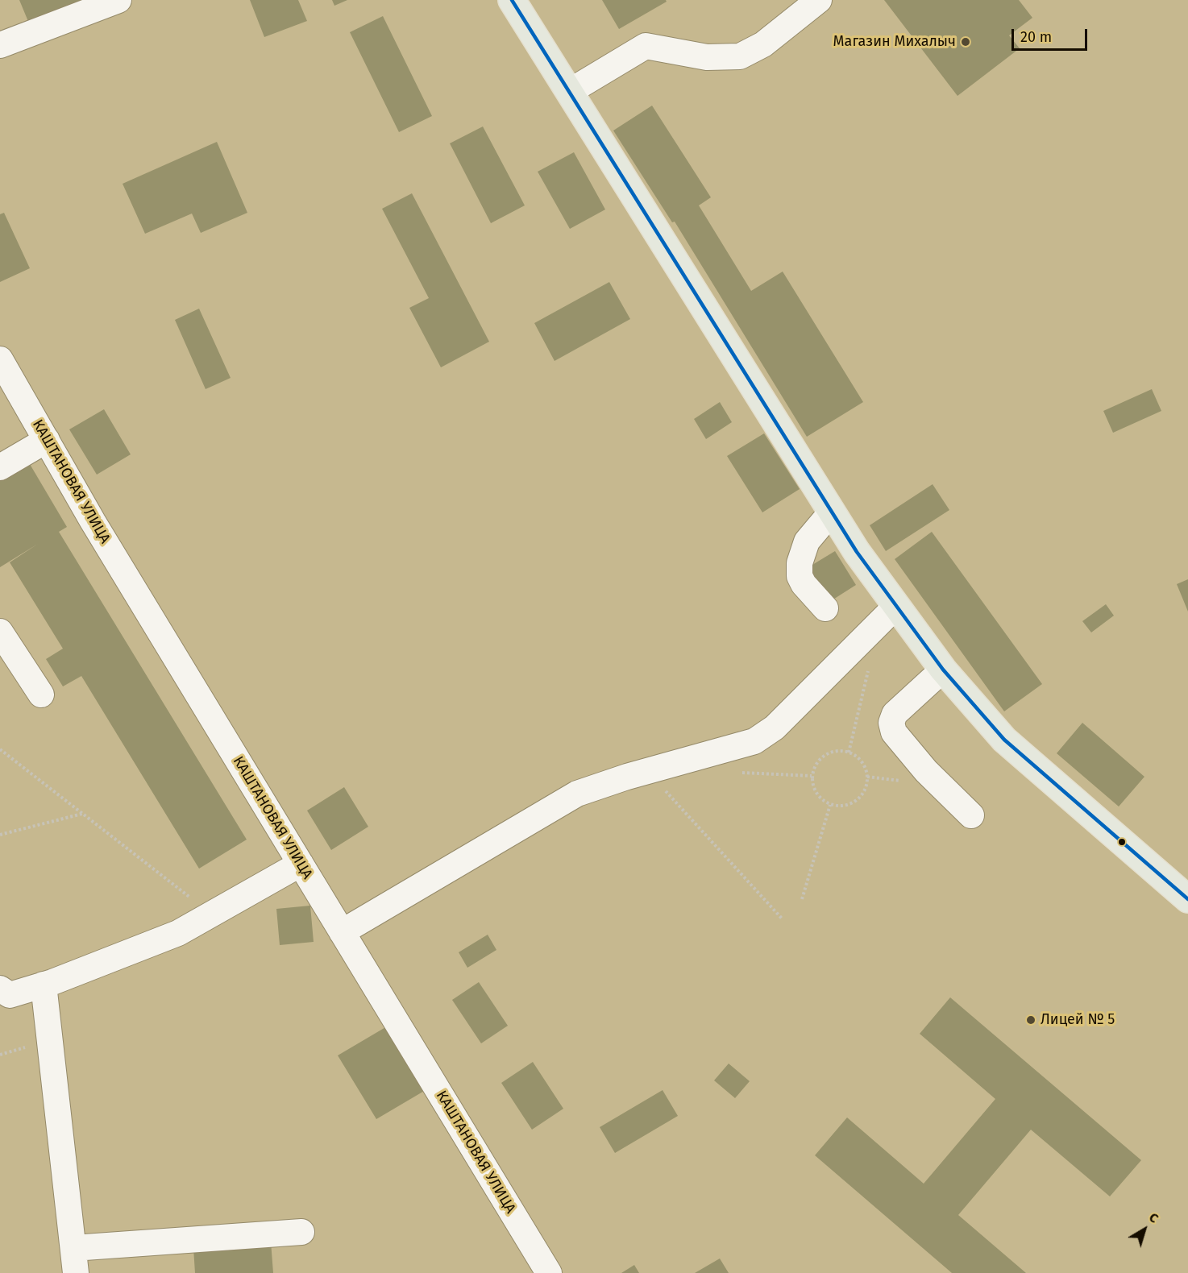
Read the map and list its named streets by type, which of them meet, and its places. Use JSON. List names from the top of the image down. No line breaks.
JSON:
{"streets":{"street":["КАШТАНОВАЯ УЛИЦА"]},"places":["Магазин Михалыч","Лицей № 5"],"scale_bar":"20 m","north":"top right"}
